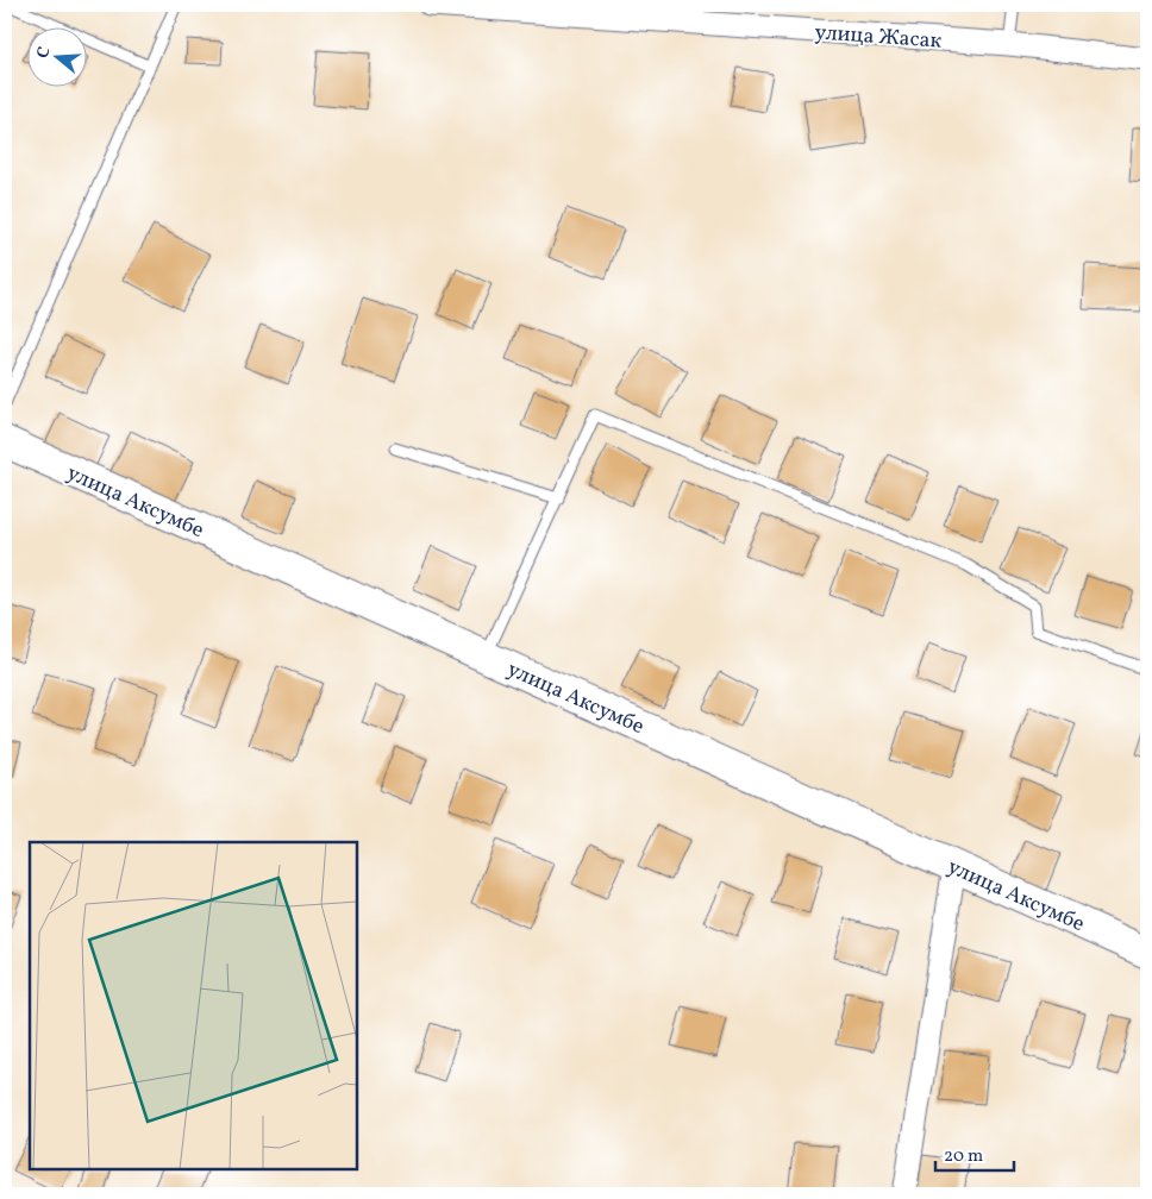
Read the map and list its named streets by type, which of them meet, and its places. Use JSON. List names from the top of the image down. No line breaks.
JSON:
{"streets":{"main road":["улица Аксумбе"],"street":["улица Жасак"]},"scale_bar":"20 m","north":"left"}
